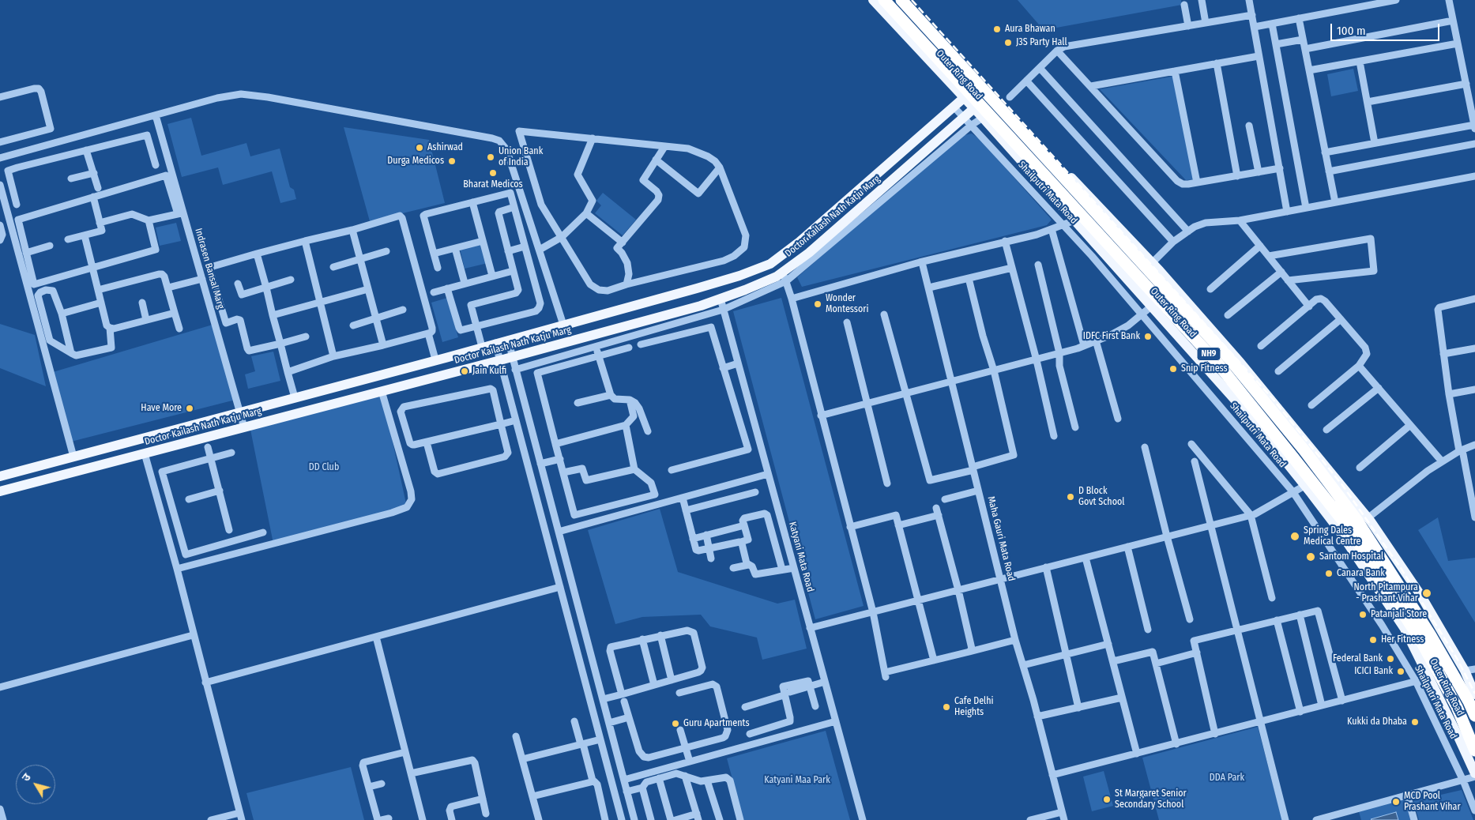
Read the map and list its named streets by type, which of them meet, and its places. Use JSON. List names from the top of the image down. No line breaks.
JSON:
{"streets":{"highway":["Outer Ring Road","NH9"],"main road":["Doctor Kailash Nath Katju Marg"],"street":["Shailputri Mata Road","Indrasen Bansal Marg","Maha Gauri Mata Road","Katyani Mata Road"]},"crossings":[["Outer Ring Road","Doctor Kailash Nath Katju Marg"],["Shailputri Mata Road","Doctor Kailash Nath Katju Marg"],["Doctor Kailash Nath Katju Marg","Indrasen Bansal Marg"],["Doctor Kailash Nath Katju Marg","Katyani Mata Road"]],"parks":["DD Club","DDA Park","Katyani Maa Park"],"places":["Aura Bhawan","J3S Party Hall","Ashirwad","Union Bank of India","Durga Medicos","Bharat Medicos","Wonder Montessori","IDFC First Bank","Snip Fitness","Jain Kulfi","Have More","D Block Govt School","Spring Dales Medical Centre","Santom Hospital","Canara Bank","North Pitampura - Prashant Vihar","Patanjali Store","Her Fitness","Federal Bank","ICICI Bank","Cafe Delhi Heights","Kukki da Dhaba","Guru Apartments","St Margaret Senior Secondary School","MCD Pool Prashant Vihar"],"scale_bar":"100 m","north":"top left"}
